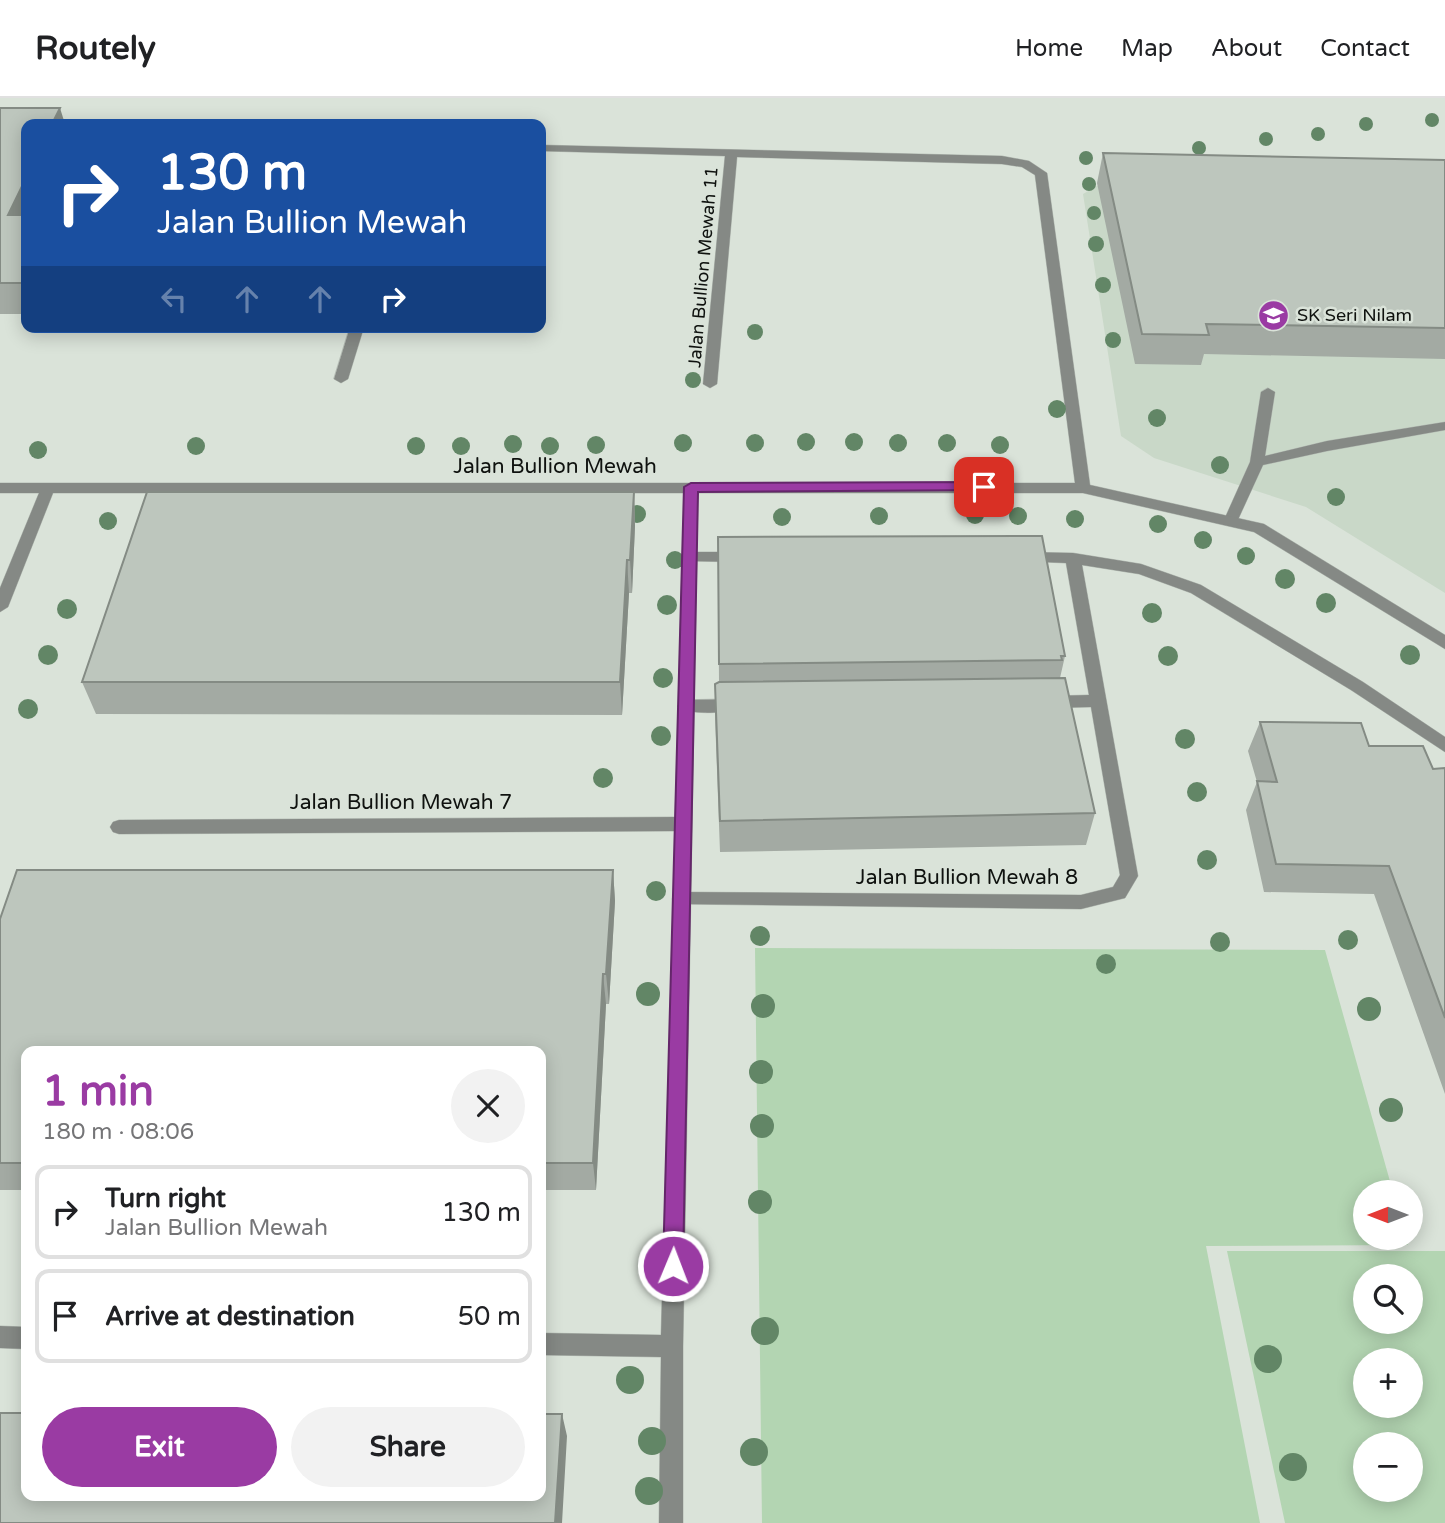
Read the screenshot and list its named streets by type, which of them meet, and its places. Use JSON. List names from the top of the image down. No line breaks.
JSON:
{"streets":{"street":["Jalan Bullion Mewah 11","Jalan Bullion Mewah","Jalan Bullion Mewah 7","Jalan Bullion Mewah 8"]},"places":{"school or university":["SK Seri Nilam"]},"north":"left","page":{"header":"Routely","nav":["Home","Map","About","Contact"],"turn":["130 m","Jalan Bullion Mewah"],"heading":["1 min","180 m · 08:06"],"list":[{"name":"Turn right","note":"Jalan Bullion Mewah","value":"130 m"},{"name":"Arrive at destination","value":"50 m"}],"map_buttons":["+","−"],"buttons":["Exit","Share"]}}
